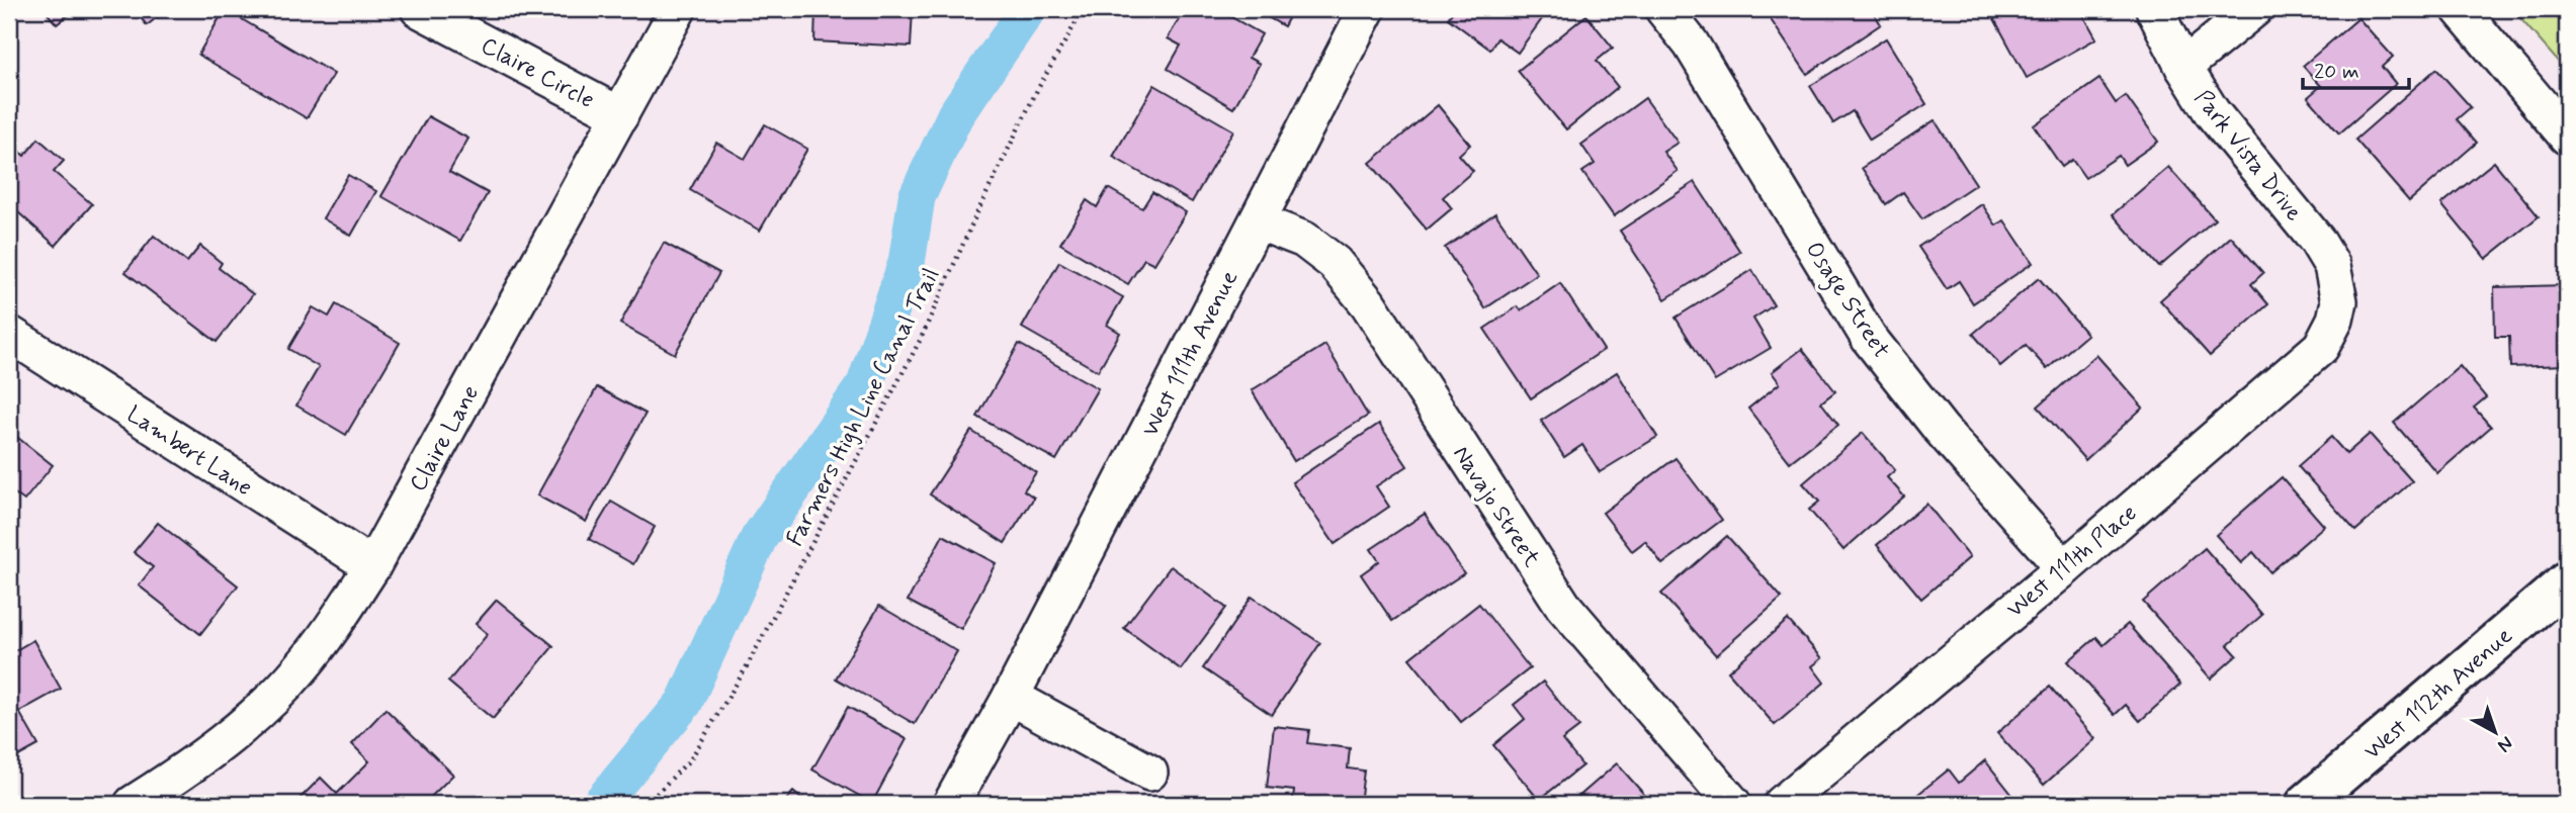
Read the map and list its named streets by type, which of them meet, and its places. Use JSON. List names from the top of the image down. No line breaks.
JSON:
{"streets":{"main road":["West 112th Avenue"],"street":["Claire Circle","Park Vista Drive","Osage Street","West 111th Avenue","Claire Lane","Lambert Lane","Navajo Street","West 111th Place"],"path":["Farmers High Line Canal Trail"]},"crossings":[["Claire Circle","Claire Lane"],["Park Vista Drive","West 111th Place"],["Osage Street","West 111th Place"],["West 111th Avenue","Navajo Street"],["Claire Lane","Lambert Lane"]],"scale_bar":"20 m","north":"bottom right"}
